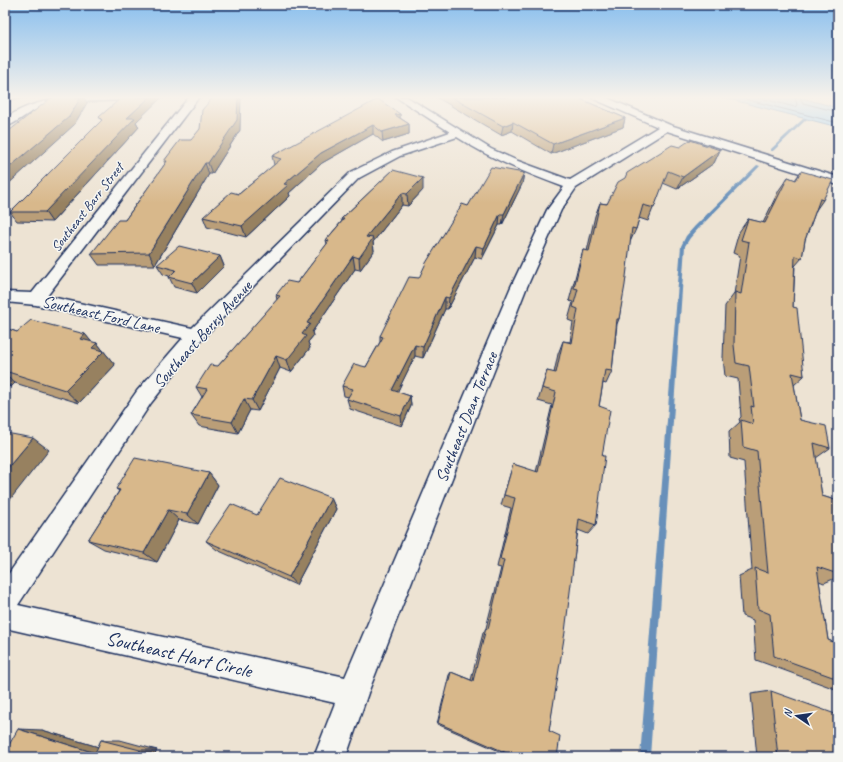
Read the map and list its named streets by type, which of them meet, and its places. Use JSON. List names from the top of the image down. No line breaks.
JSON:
{"streets":{"street":["Southeast Barr Street","Southeast Ford Lane","Southeast Berry Avenue","Southeast Dean Terrace","Southeast Hart Circle"]},"crossings":[["Southeast Barr Street","Southeast Ford Lane"],["Southeast Ford Lane","Southeast Berry Avenue"],["Southeast Dean Terrace","Southeast Hart Circle"]],"north":"left"}
